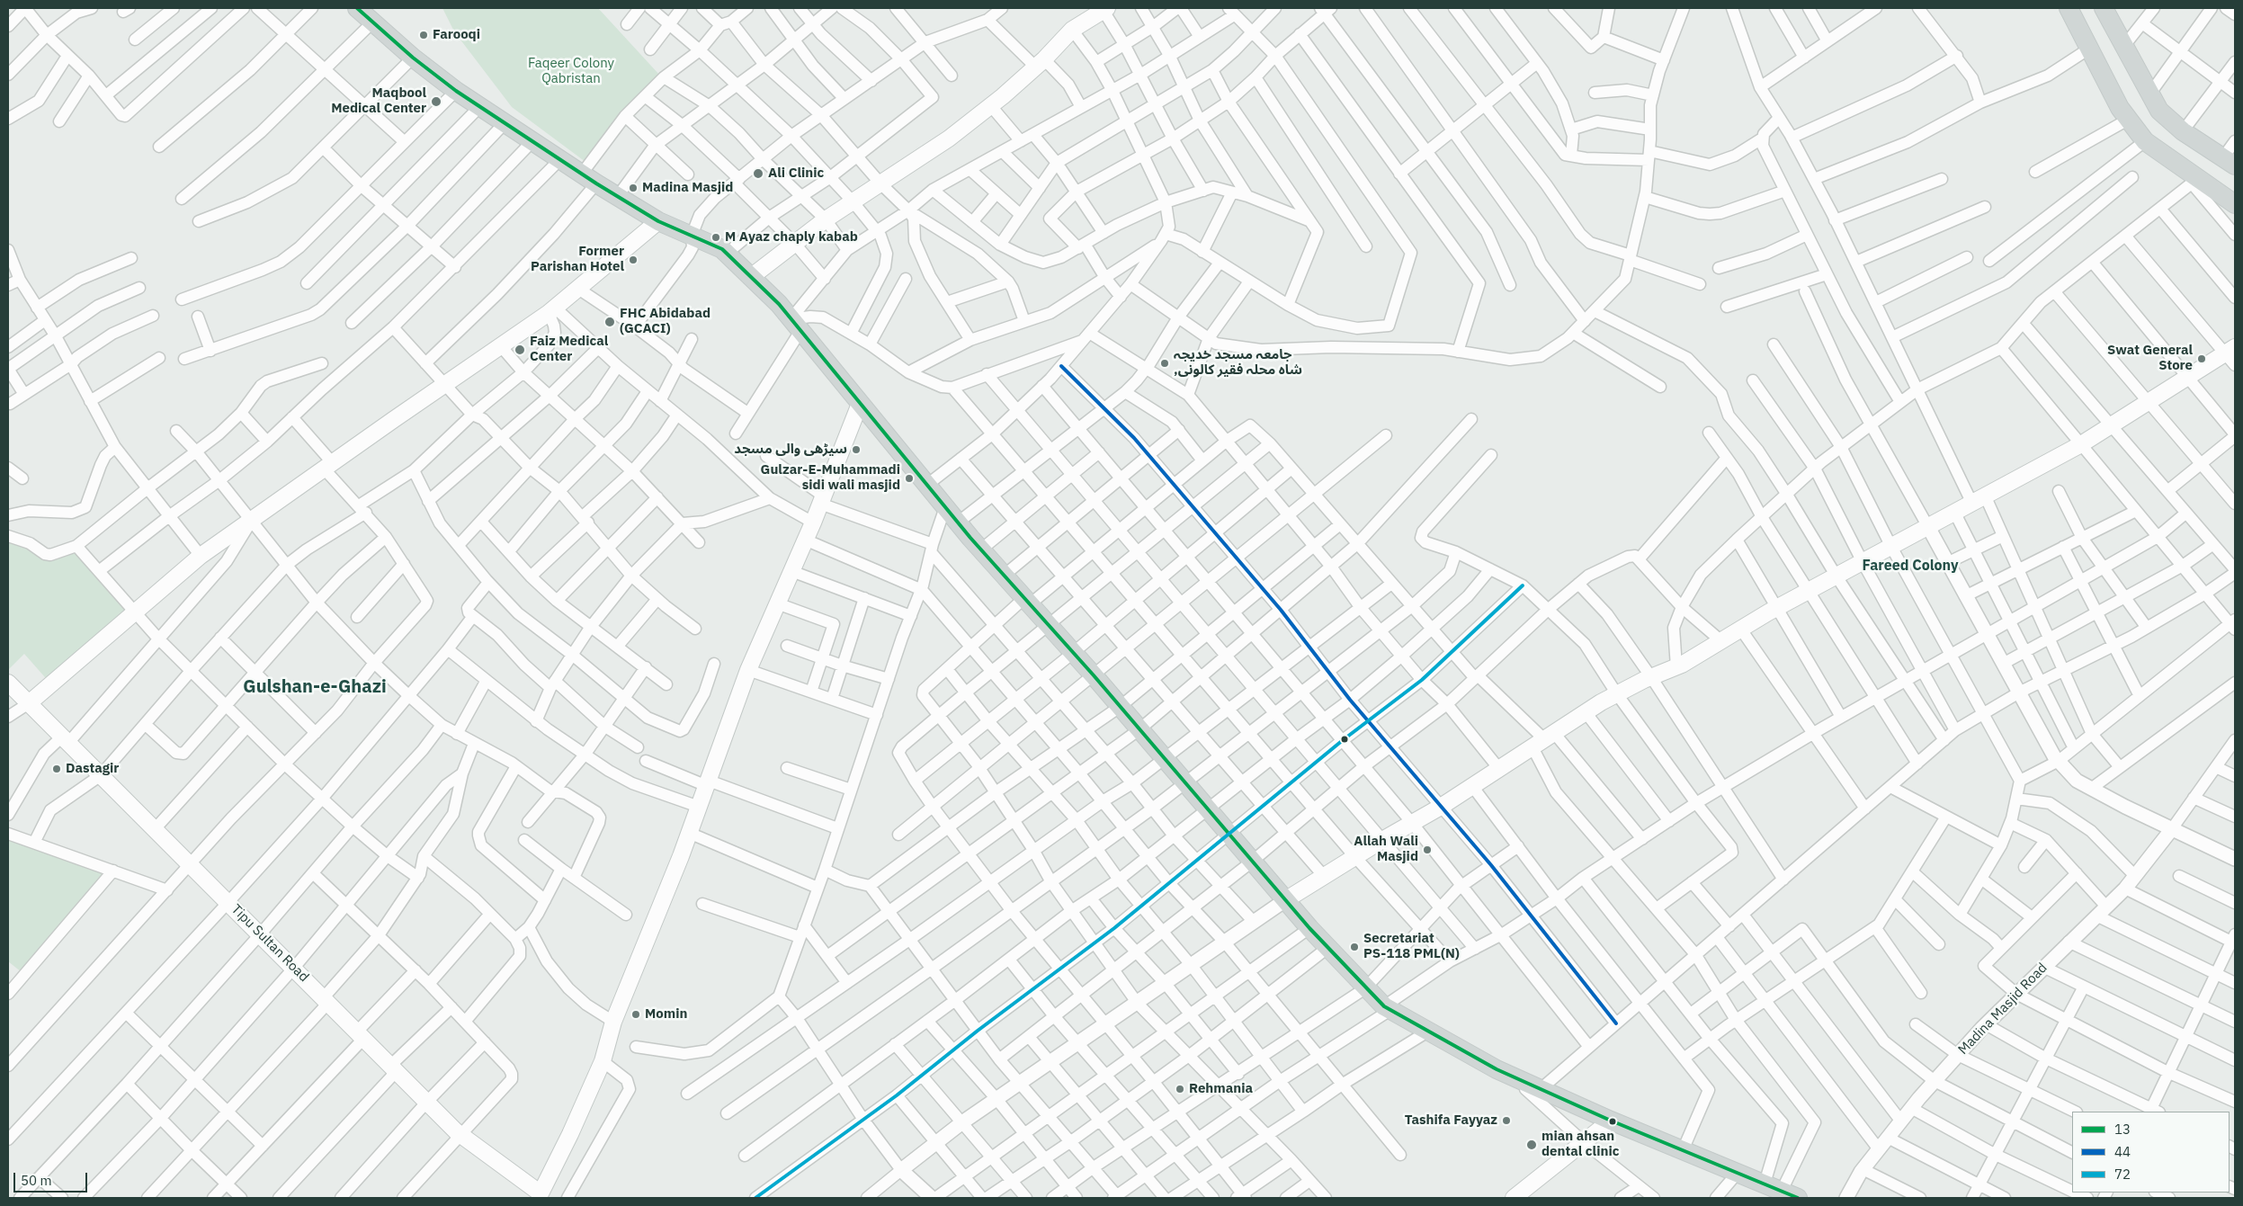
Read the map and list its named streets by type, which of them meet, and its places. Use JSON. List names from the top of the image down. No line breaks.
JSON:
{"streets":{"main road":["Tipu Sultan Road"],"street":["Madina Masjid Road"]},"districts":["Fareed Colony","Gulshan-e-Ghazi"],"parks":["Faqeer Colony Qabristan"],"places":["Farooqi","Maqbool Medical Center","Ali Clinic","Madina Masjid","M Ayaz chaply kabab","Former Parishan Hotel","FHC Abidabad (GCACI)","Faiz Medical Center","Swat General Store","جامعہ مسجد خدیجہ ,شاہ محلہ فقیر کالونی","سیڑھی والی مسجد","Gulzar-E-Muhammadi sidi wali masjid","Dastagir","Allah Wali Masjid","Secretariat PS-118 PML(N)","Momin","Rehmania","Tashifa Fayyaz","mian ahsan dental clinic"],"lines":["transit line 13","transit line 44","transit line 72"],"legend":["13","44","72"],"scale_bar":"50 m"}
